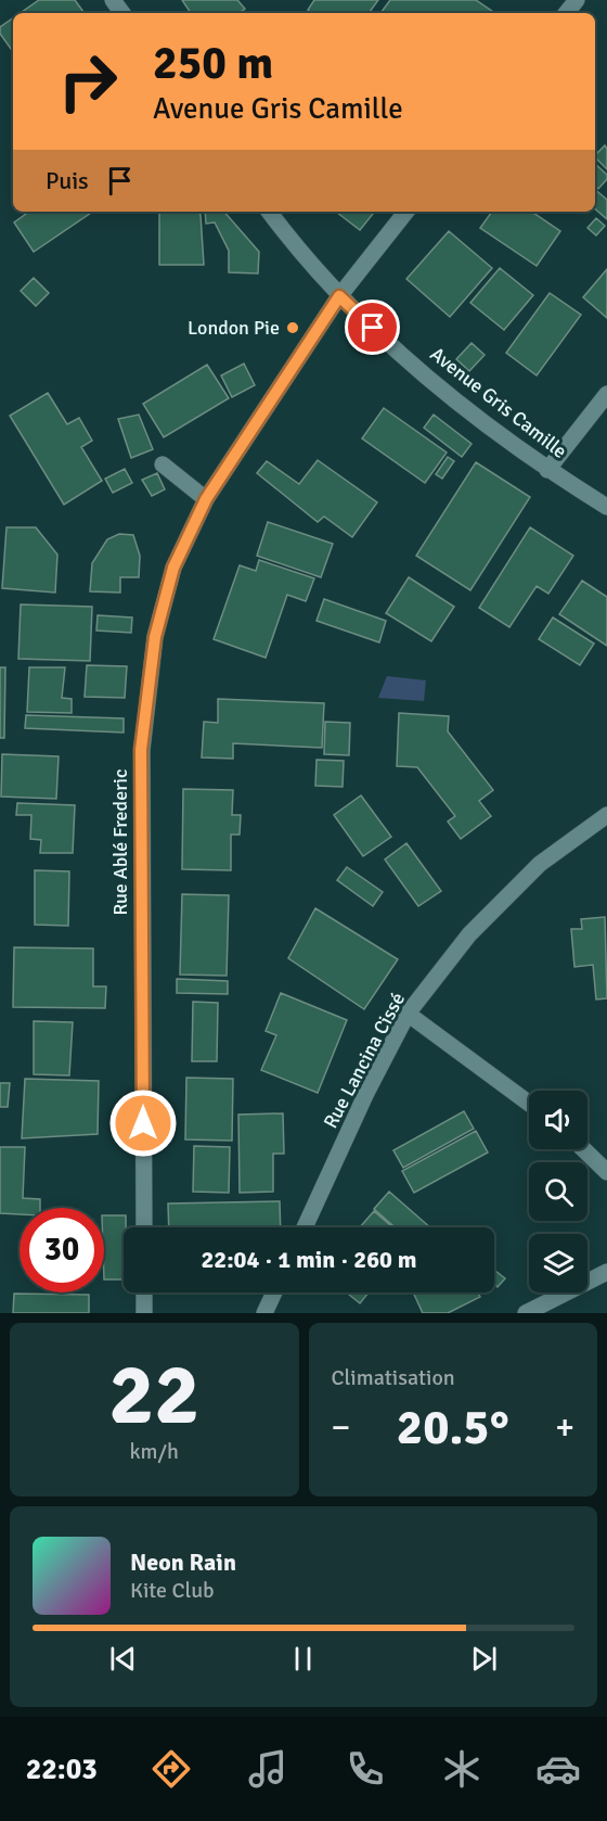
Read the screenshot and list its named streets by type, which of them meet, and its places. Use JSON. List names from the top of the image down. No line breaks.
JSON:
{"streets":{"street":["Avenue Gris Camille","Rue Ablé Frederic","Rue Lancina Cissé"]},"crossings":[["Avenue Gris Camille","Rue Ablé Frederic"]],"places":["London Pie"],"page":{"turn":["250 m","Avenue Gris Camille"],"then":"Puis","limit":"30","trip":"22:04 · 1 min · 260 m","tile":[["22","km/h"],"Climatisation"],"heat":["−","20.5°","+"],"song":["Neon Rain","Kite Club"],"tabs":"22:03"}}
